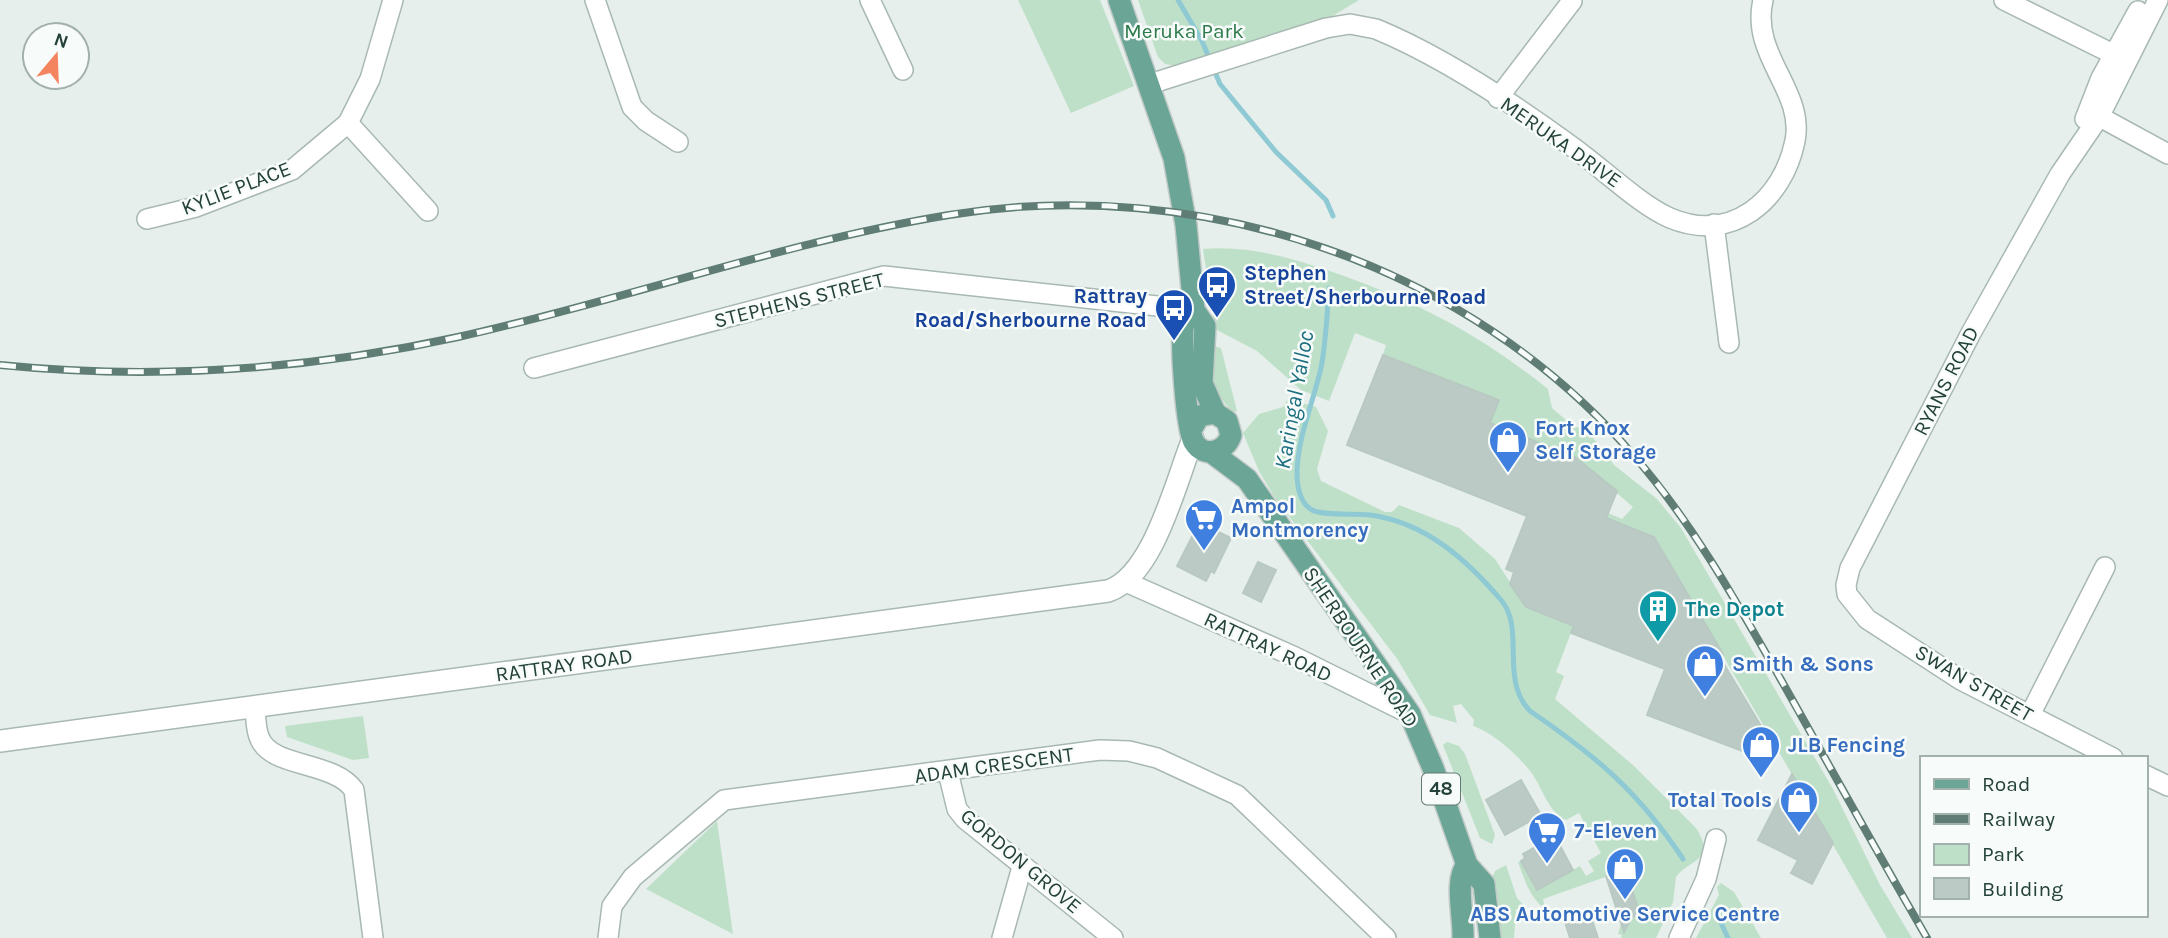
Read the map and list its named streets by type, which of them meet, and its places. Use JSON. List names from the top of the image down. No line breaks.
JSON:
{"streets":{"main road":["SHERBOURNE ROAD","48"],"street":["MERUKA DRIVE","KYLIE PLACE","STEPHENS STREET","RYANS ROAD","RATTRAY ROAD","SWAN STREET","ADAM CRESCENT","GORDON GROVE"]},"crossings":[["MERUKA DRIVE","48"],["STEPHENS STREET","48"],["RYANS ROAD","SWAN STREET"],["RATTRAY ROAD","SHERBOURNE ROAD"],["SHERBOURNE ROAD","48"],["ADAM CRESCENT","GORDON GROVE"]],"water":["Karingal Yalloc"],"parks":["Meruka Park"],"places":{"bus stop":["Stephen Street/Sherbourne Road","Rattray Road/Sherbourne Road"],"shop":["Fort Knox Self Storage","Smith & Sons","JLB Fencing","Total Tools","ABS Automotive Service Centre"],"supermarket":["Ampol Montmorency","7-Eleven"],"building":["The Depot"]},"legend":["Road","Railway","Park","Building"],"north":"top"}
